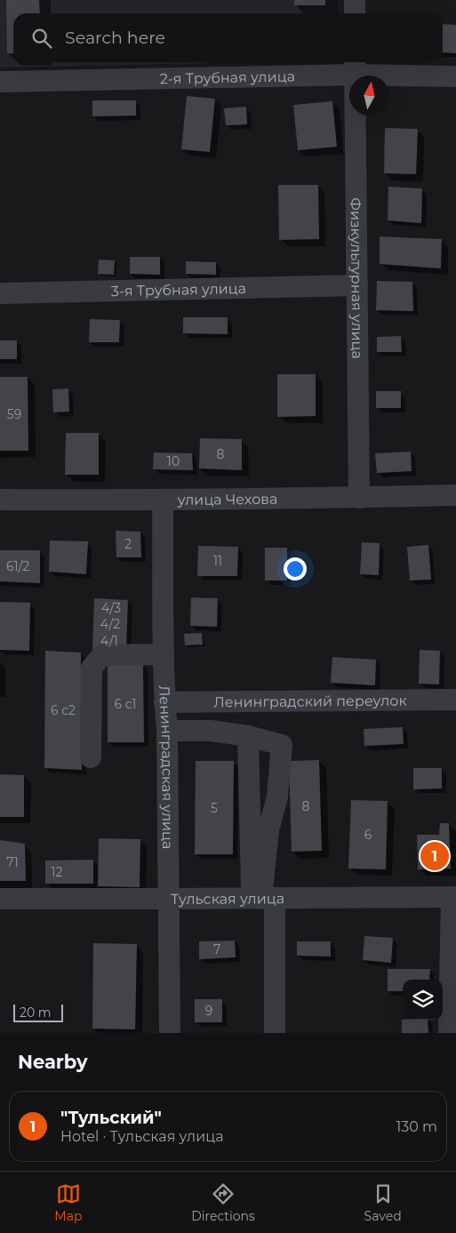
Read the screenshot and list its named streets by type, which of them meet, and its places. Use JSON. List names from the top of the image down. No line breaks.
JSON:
{"streets":{"street":["2-я Трубная улица","Физкультурная улица","3-я Трубная улица","улица Чехова","Ленинградский переулок","Ленинградская улица","Тульская улица"]},"crossings":[["2-я Трубная улица","Физкультурная улица"],["Физкультурная улица","3-я Трубная улица"],["Физкультурная улица","улица Чехова"],["улица Чехова","Ленинградская улица"],["Ленинградский переулок","Ленинградская улица"],["Ленинградская улица","Тульская улица"]],"house_numbers":["59","8","10","2","11","61/2","4/3","4/2","4/1","6 с1","6 с2","8","5","6","71","12","7","9"],"scale_bar":"20 m","north":"top","page":{"search":"Search here","pins":"1","scale":"20 m","heading":"Nearby","list":[{"mark":"1","name":"\"Тульский\"","note":"Hotel · Тульская улица","value":"130 m"}],"nav":["Map","Directions","Saved"]}}
